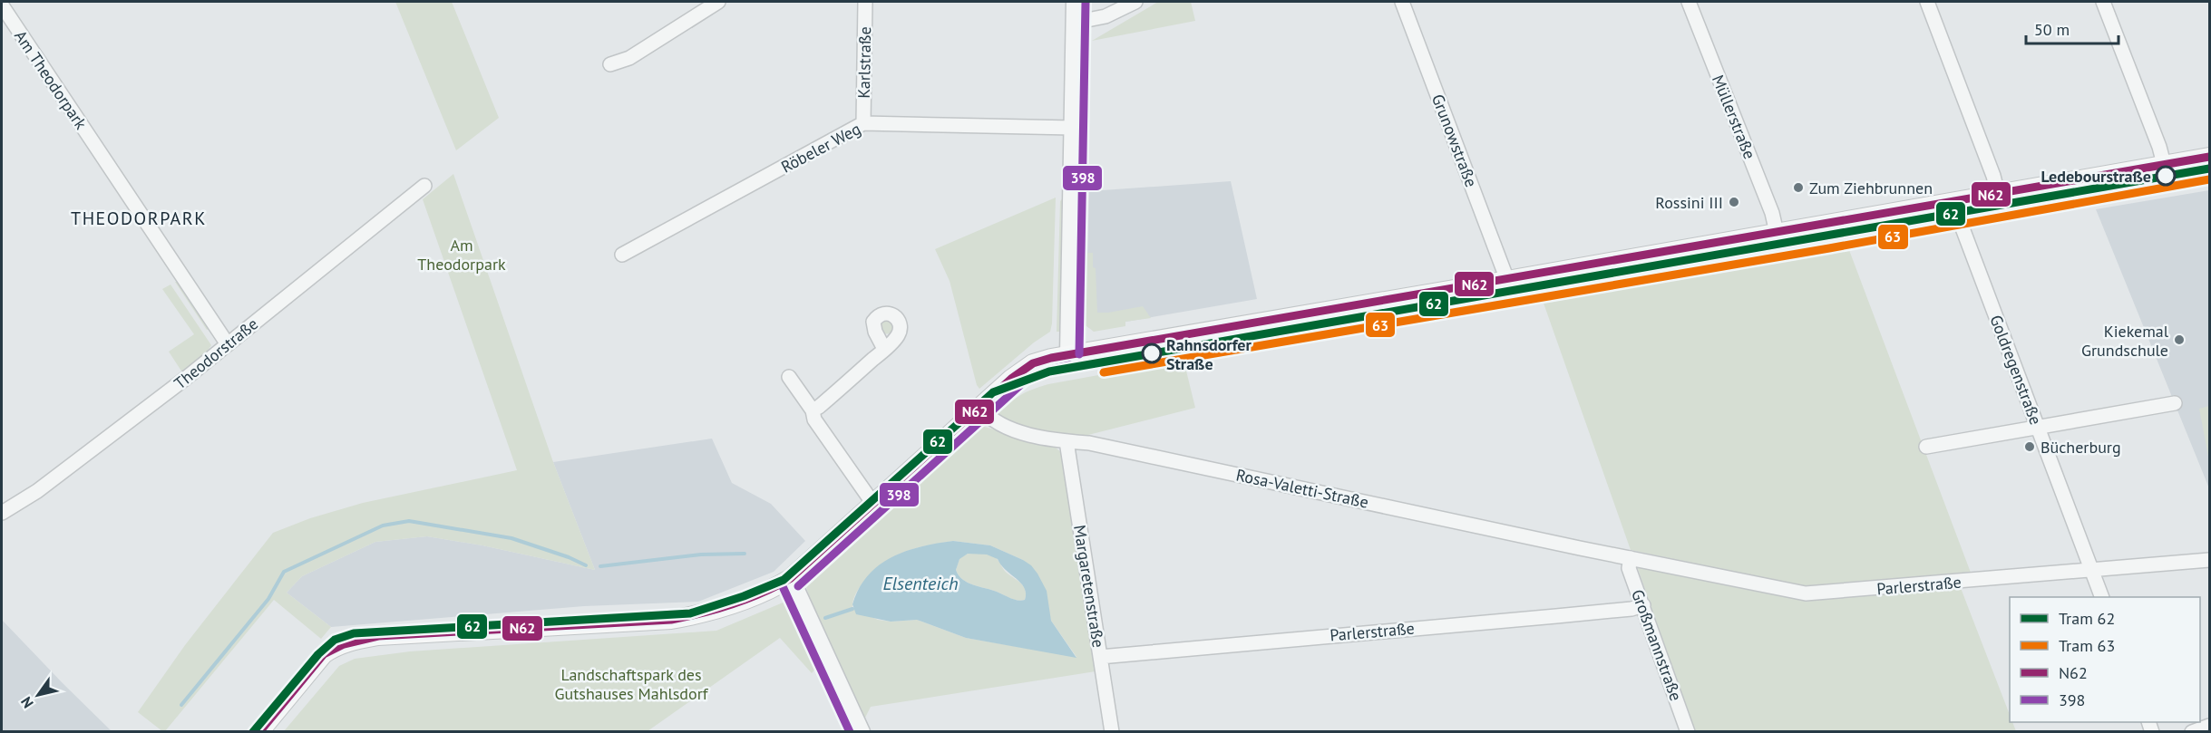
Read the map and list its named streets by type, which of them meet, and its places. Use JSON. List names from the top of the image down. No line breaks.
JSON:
{"streets":{"street":["Karlstraße","Am Theodorpark","Müllerstraße","Grunowstraße","Röbeler Weg","Theodorstraße","Goldregenstraße","Rosa-Valetti-Straße","Parlerstraße","Margaretenstraße","Großmannstraße"]},"crossings":[["Karlstraße","Röbeler Weg"],["Am Theodorpark","Theodorstraße"],["Goldregenstraße","Parlerstraße"],["Rosa-Valetti-Straße","Parlerstraße"],["Rosa-Valetti-Straße","Margaretenstraße"],["Rosa-Valetti-Straße","Großmannstraße"],["Parlerstraße","Margaretenstraße"],["Parlerstraße","Großmannstraße"]],"districts":["THEODORPARK"],"water":["Elsenteich"],"parks":["Am Theodorpark","Landschaftspark des Gutshauses Mahlsdorf"],"places":["Ledebourstraße","Zum Ziehbrunnen","Rossini III","Kiekemal Grundschule","Rahnsdorfer Straße","Bücherburg"],"lines":["transit line 398","transit line N62","tram line 62","tram line 63"],"legend":["Tram 62","Tram 63","N62","398"],"scale_bar":"50 m","north":"bottom left"}
